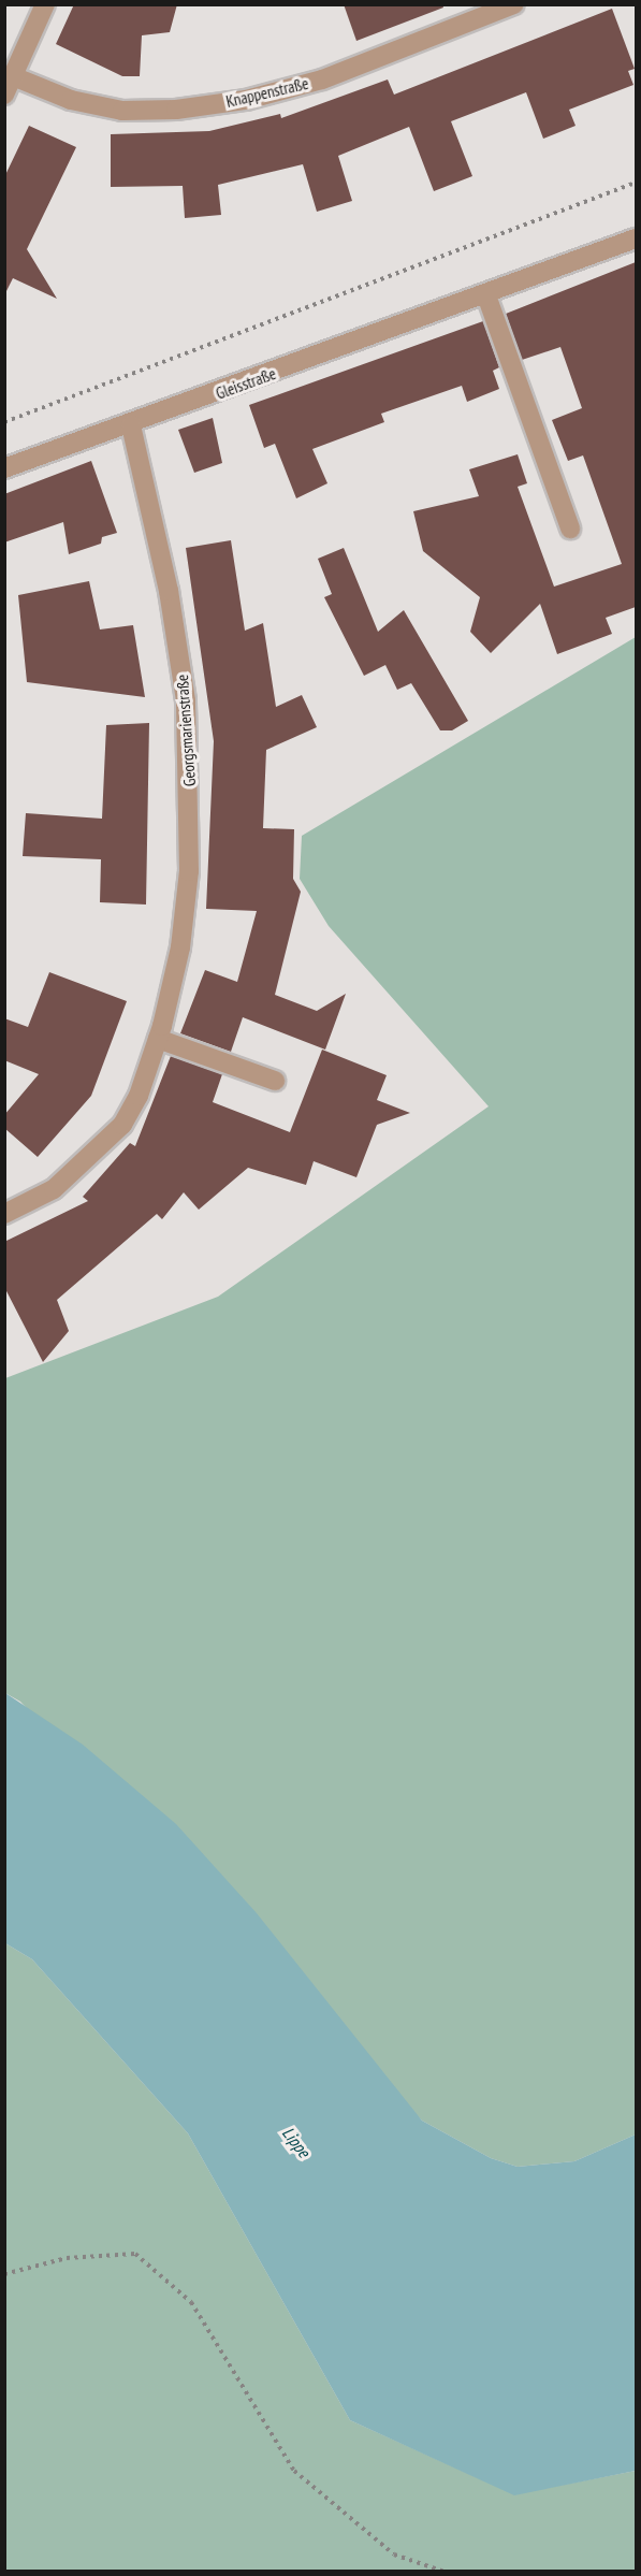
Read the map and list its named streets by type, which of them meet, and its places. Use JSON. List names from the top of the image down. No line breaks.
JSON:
{"streets":{"street":["Knappenstraße","Gleisstraße","Georgsmarienstraße"]},"crossings":[["Gleisstraße","Georgsmarienstraße"]],"water":["Lippe"]}
